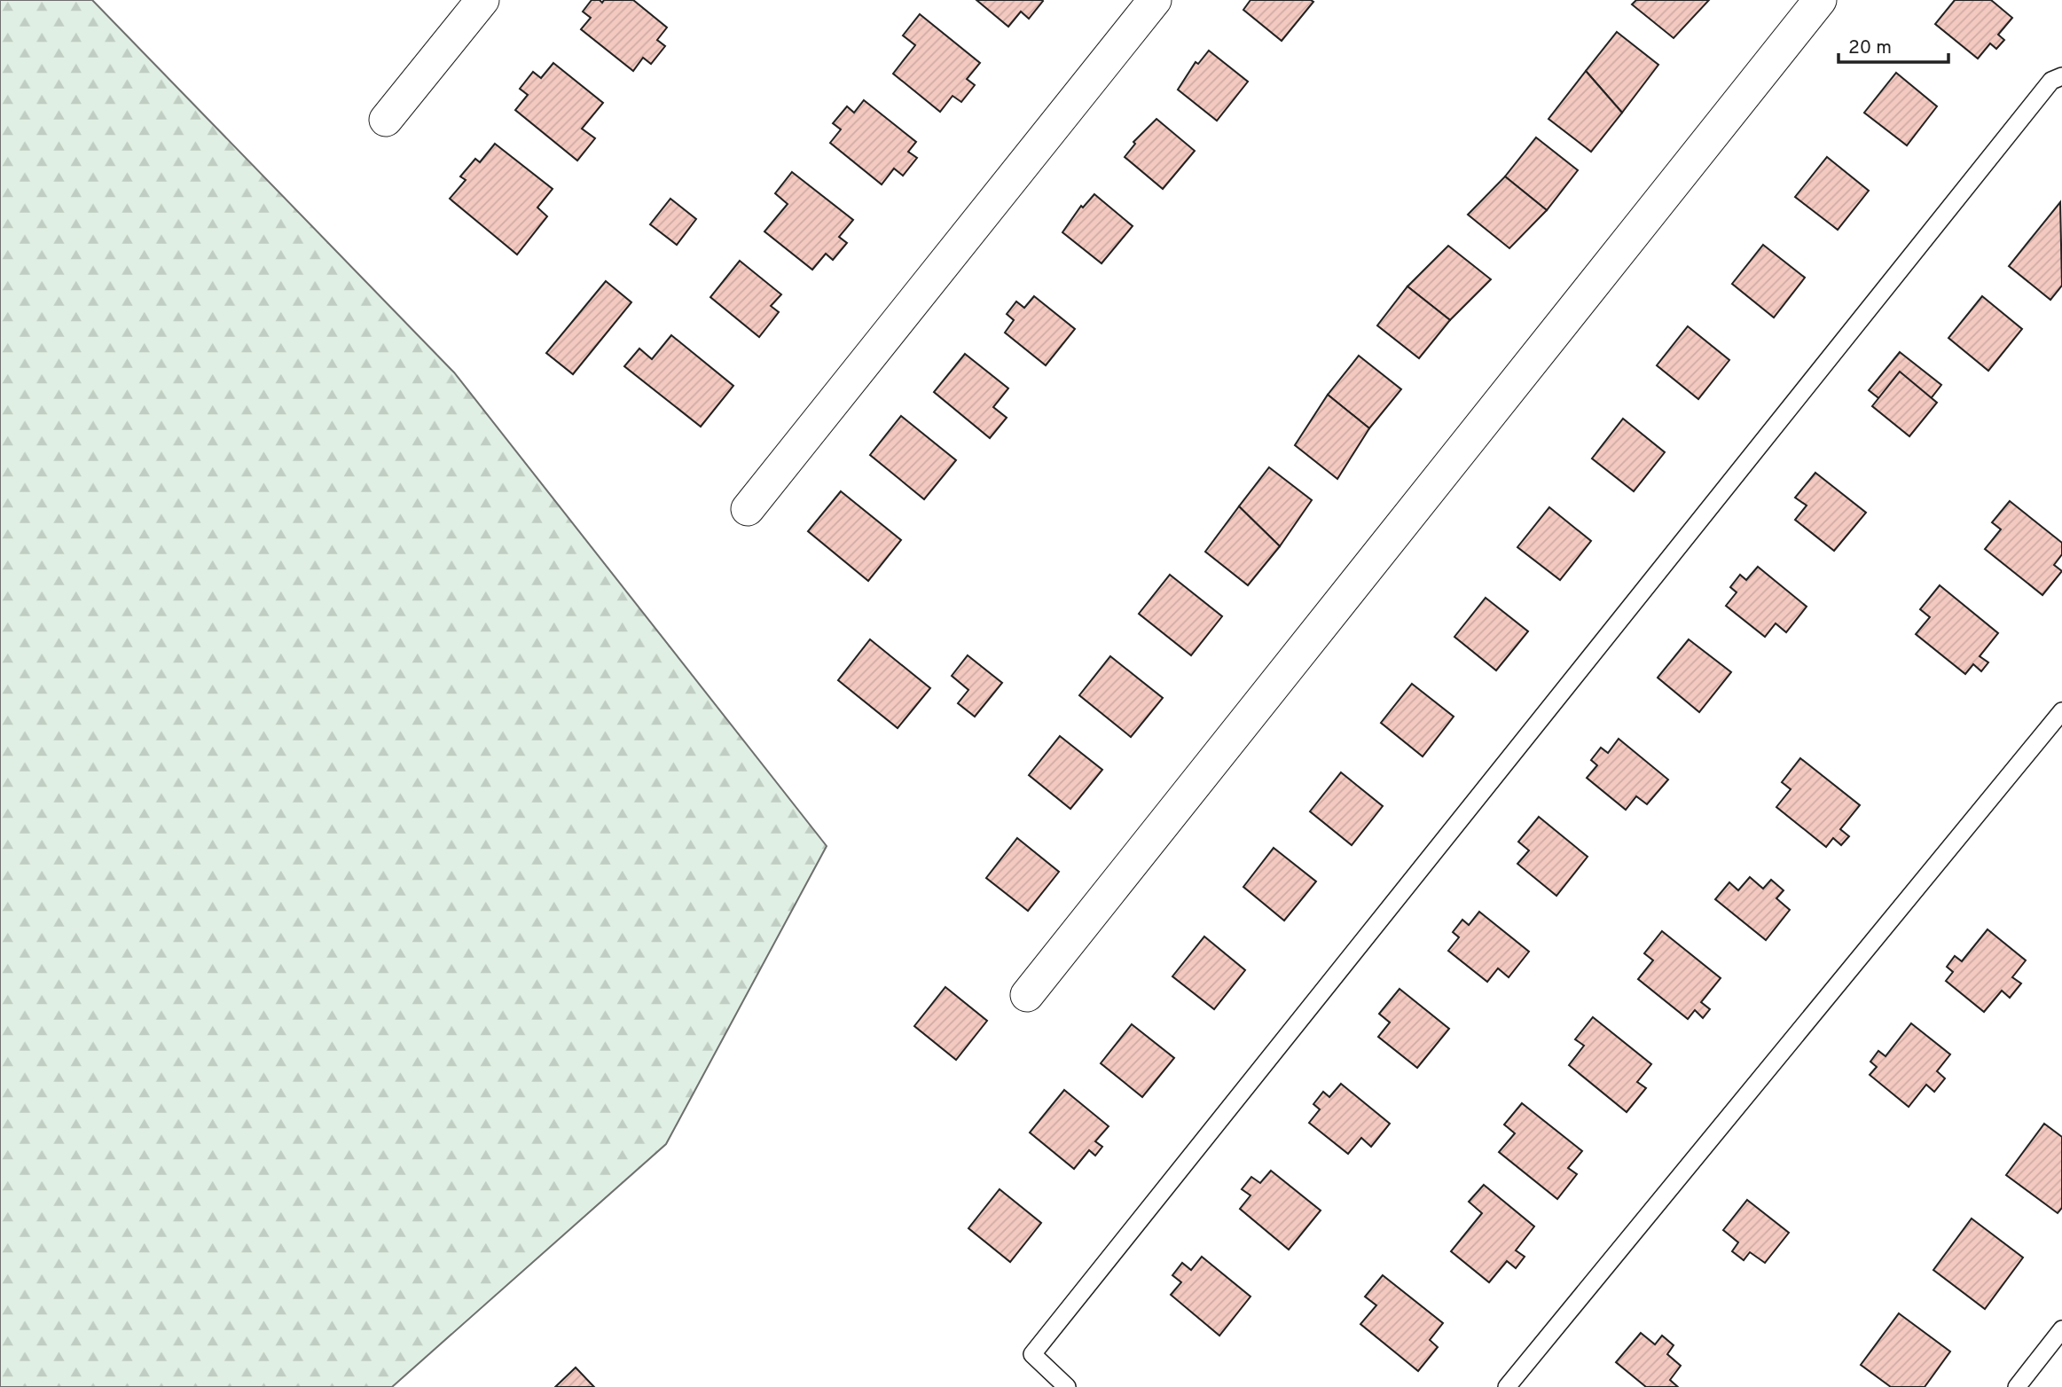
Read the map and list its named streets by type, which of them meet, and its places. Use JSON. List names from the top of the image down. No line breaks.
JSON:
{"scale_bar":"20 m"}
